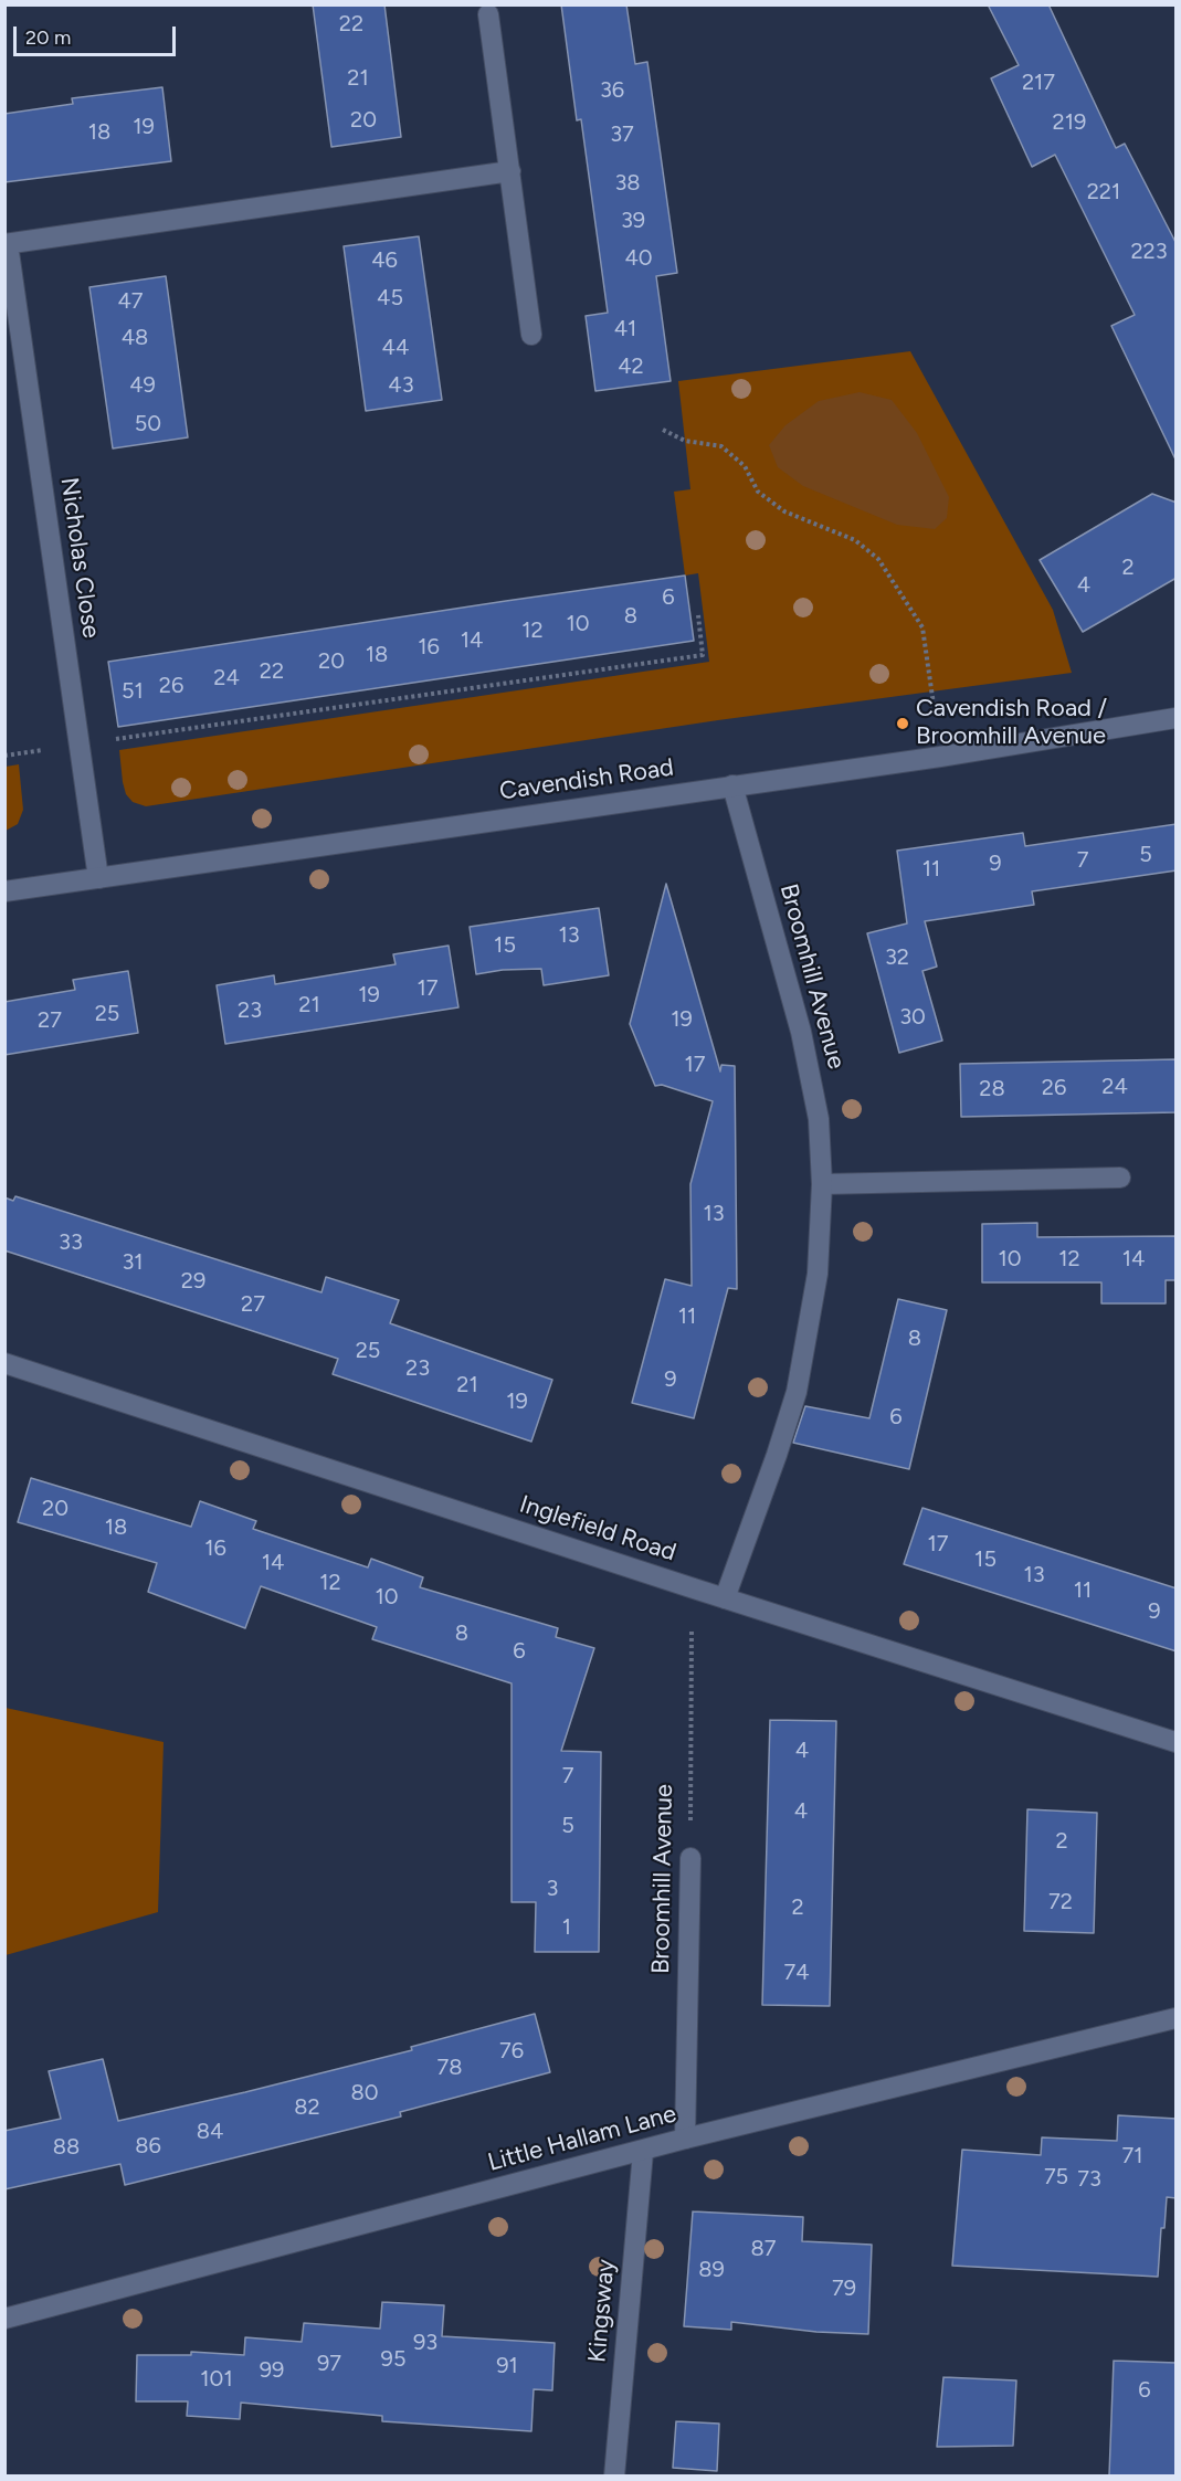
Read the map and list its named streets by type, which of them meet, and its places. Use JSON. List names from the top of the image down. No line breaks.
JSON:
{"streets":{"street":["Nicholas Close","Cavendish Road","Broomhill Avenue","Inglefield Road","Little Hallam Lane","Kingsway"]},"crossings":[["Nicholas Close","Cavendish Road"],["Cavendish Road","Broomhill Avenue"],["Broomhill Avenue","Inglefield Road"],["Broomhill Avenue","Little Hallam Lane"],["Little Hallam Lane","Kingsway"]],"places":["Cavendish Road / Broomhill Avenue"],"house_numbers":["22","21","217","36","20","219","19","18","37","38","221","39","223","40","46","45","47","41","48","44","42","49","43","50","2","4","6","8","10","12","14","16","18","20","22","24","26","51","5","7","9","11","13","15","32","17","19","21","23","25","30","19","27","17","24","26","28","13","33","10","12","14","31","29","27","11","8","25","23","9","21","19","6","20","18","17","16","15","14","13","12","11","10","9","8","6","4","7","4","5","2","3","72","2","1","74","76","78","80","82","84","86","88","71","75","73","87","89","79","93","95","97","91","99","101","6"],"scale_bar":"20 m"}
